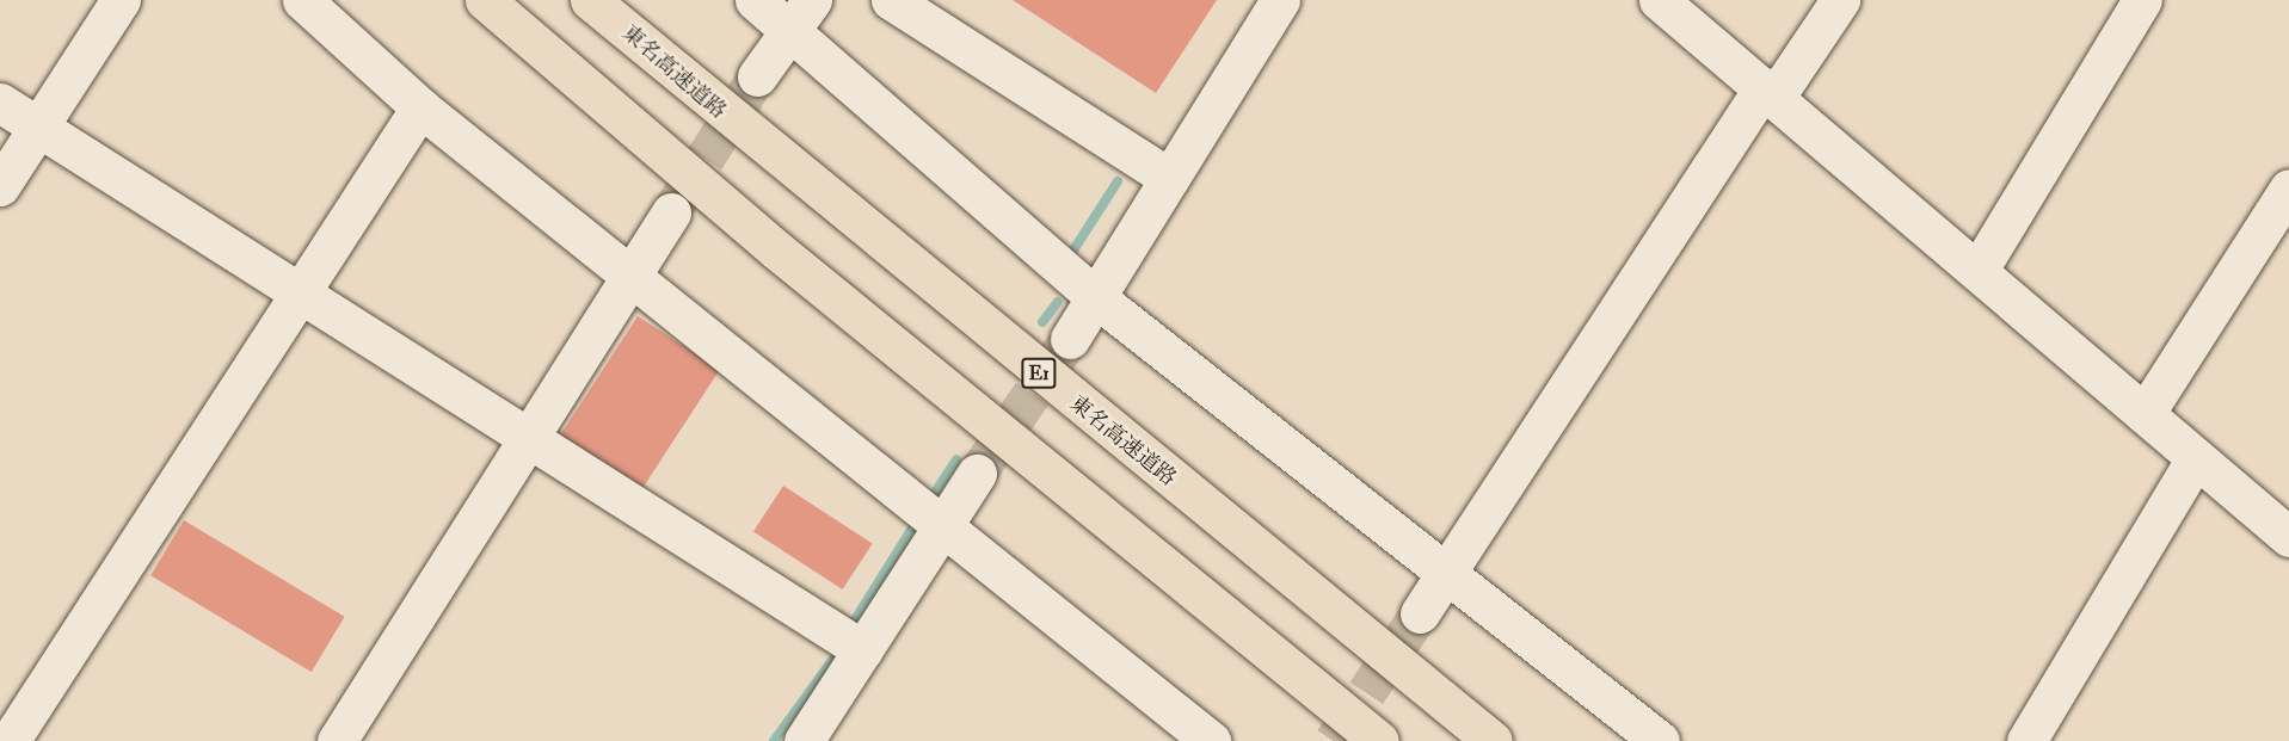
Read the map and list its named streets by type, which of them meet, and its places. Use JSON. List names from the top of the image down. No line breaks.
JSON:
{"streets":{"highway":["東名高速道路","E1"]}}
